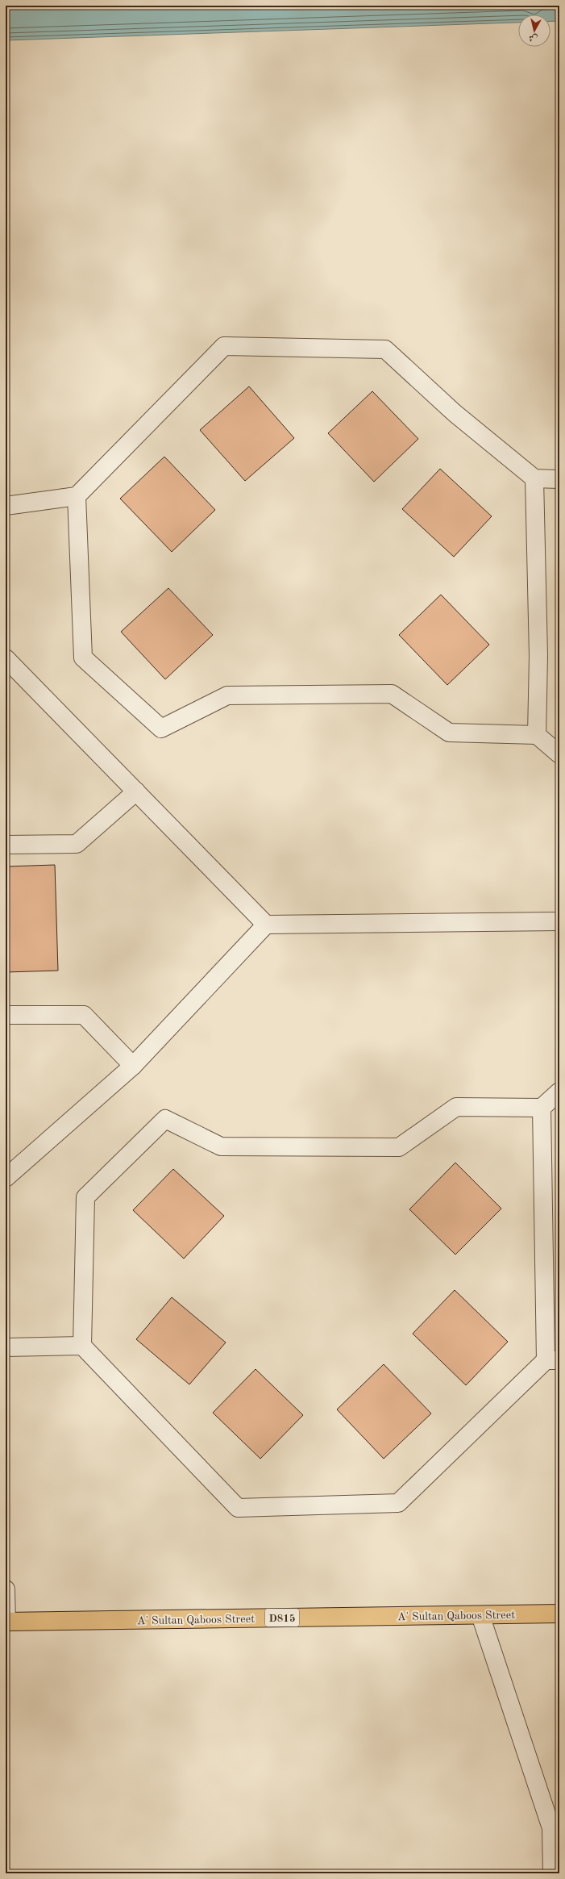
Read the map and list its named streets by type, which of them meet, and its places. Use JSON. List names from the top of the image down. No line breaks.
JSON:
{"streets":{"main road":["A' Sultan Qaboos Street","D815"]},"north":"bottom"}
